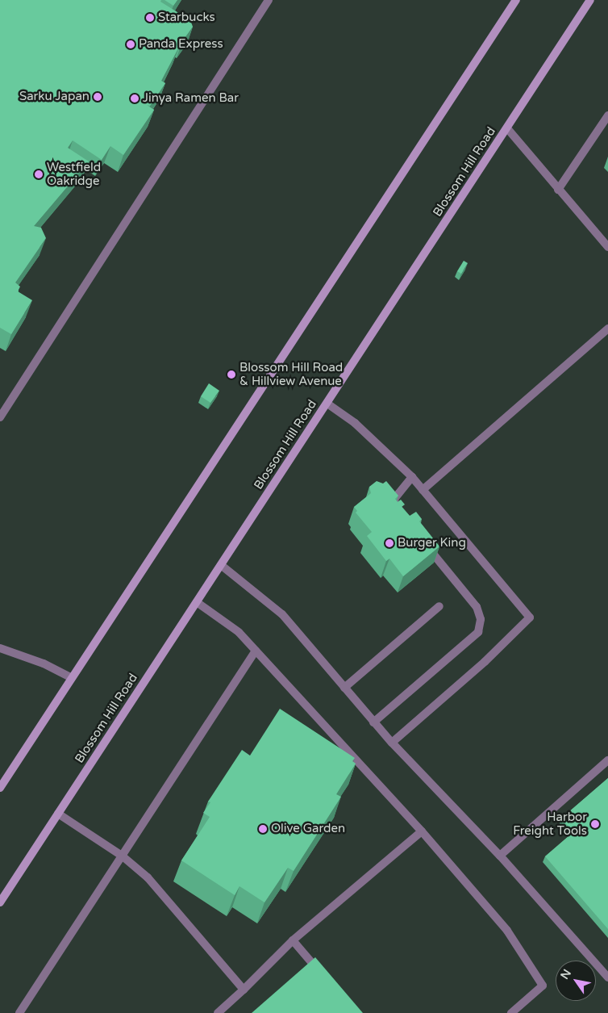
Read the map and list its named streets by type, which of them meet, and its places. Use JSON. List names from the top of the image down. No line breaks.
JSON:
{"streets":{"main road":["Blossom Hill Road"]},"places":["Starbucks","Panda Express","Sarku Japan","Jinya Ramen Bar","Westfield Oakridge","Blossom Hill Road & Hillview Avenue","Burger King","Harbor Freight Tools","Olive Garden"],"north":"top left"}
